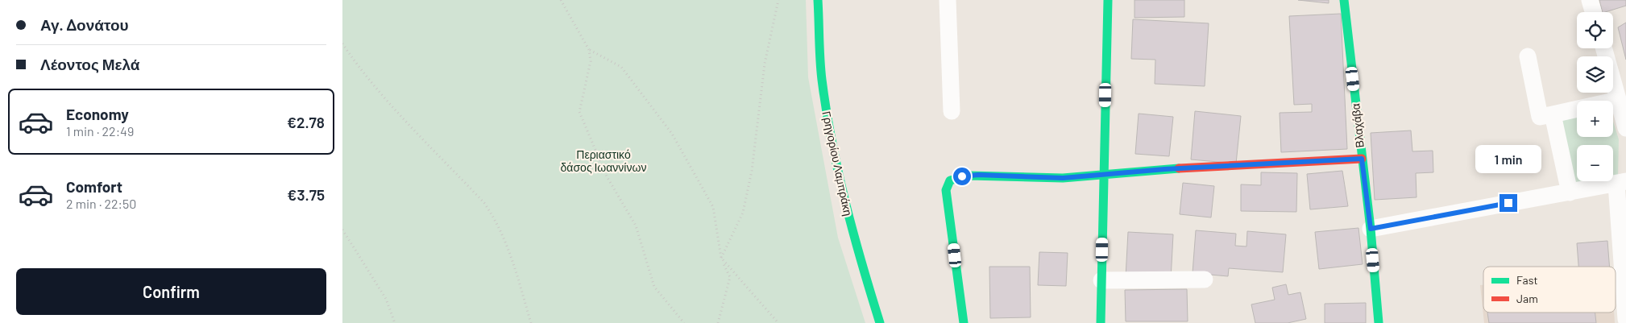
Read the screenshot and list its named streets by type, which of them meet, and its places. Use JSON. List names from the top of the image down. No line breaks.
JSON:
{"streets":{"street":["Βλαχάβα","Γρηγορίου Λαμπράκη"]},"parks":["Περιαστικό δάσος Ιωαννίνων"],"legend":["Fast","Jam"],"page":{"banner":["Αγ. Δονάτου","Λέοντος Μελά"],"map_buttons":["+","−"],"list":[{"name":"Economy","note":"1 min · 22:49","value":"€2.78"},{"name":"Comfort","note":"2 min · 22:50","value":"€3.75"}],"bubble":"1 min","buttons":"Confirm"}}
